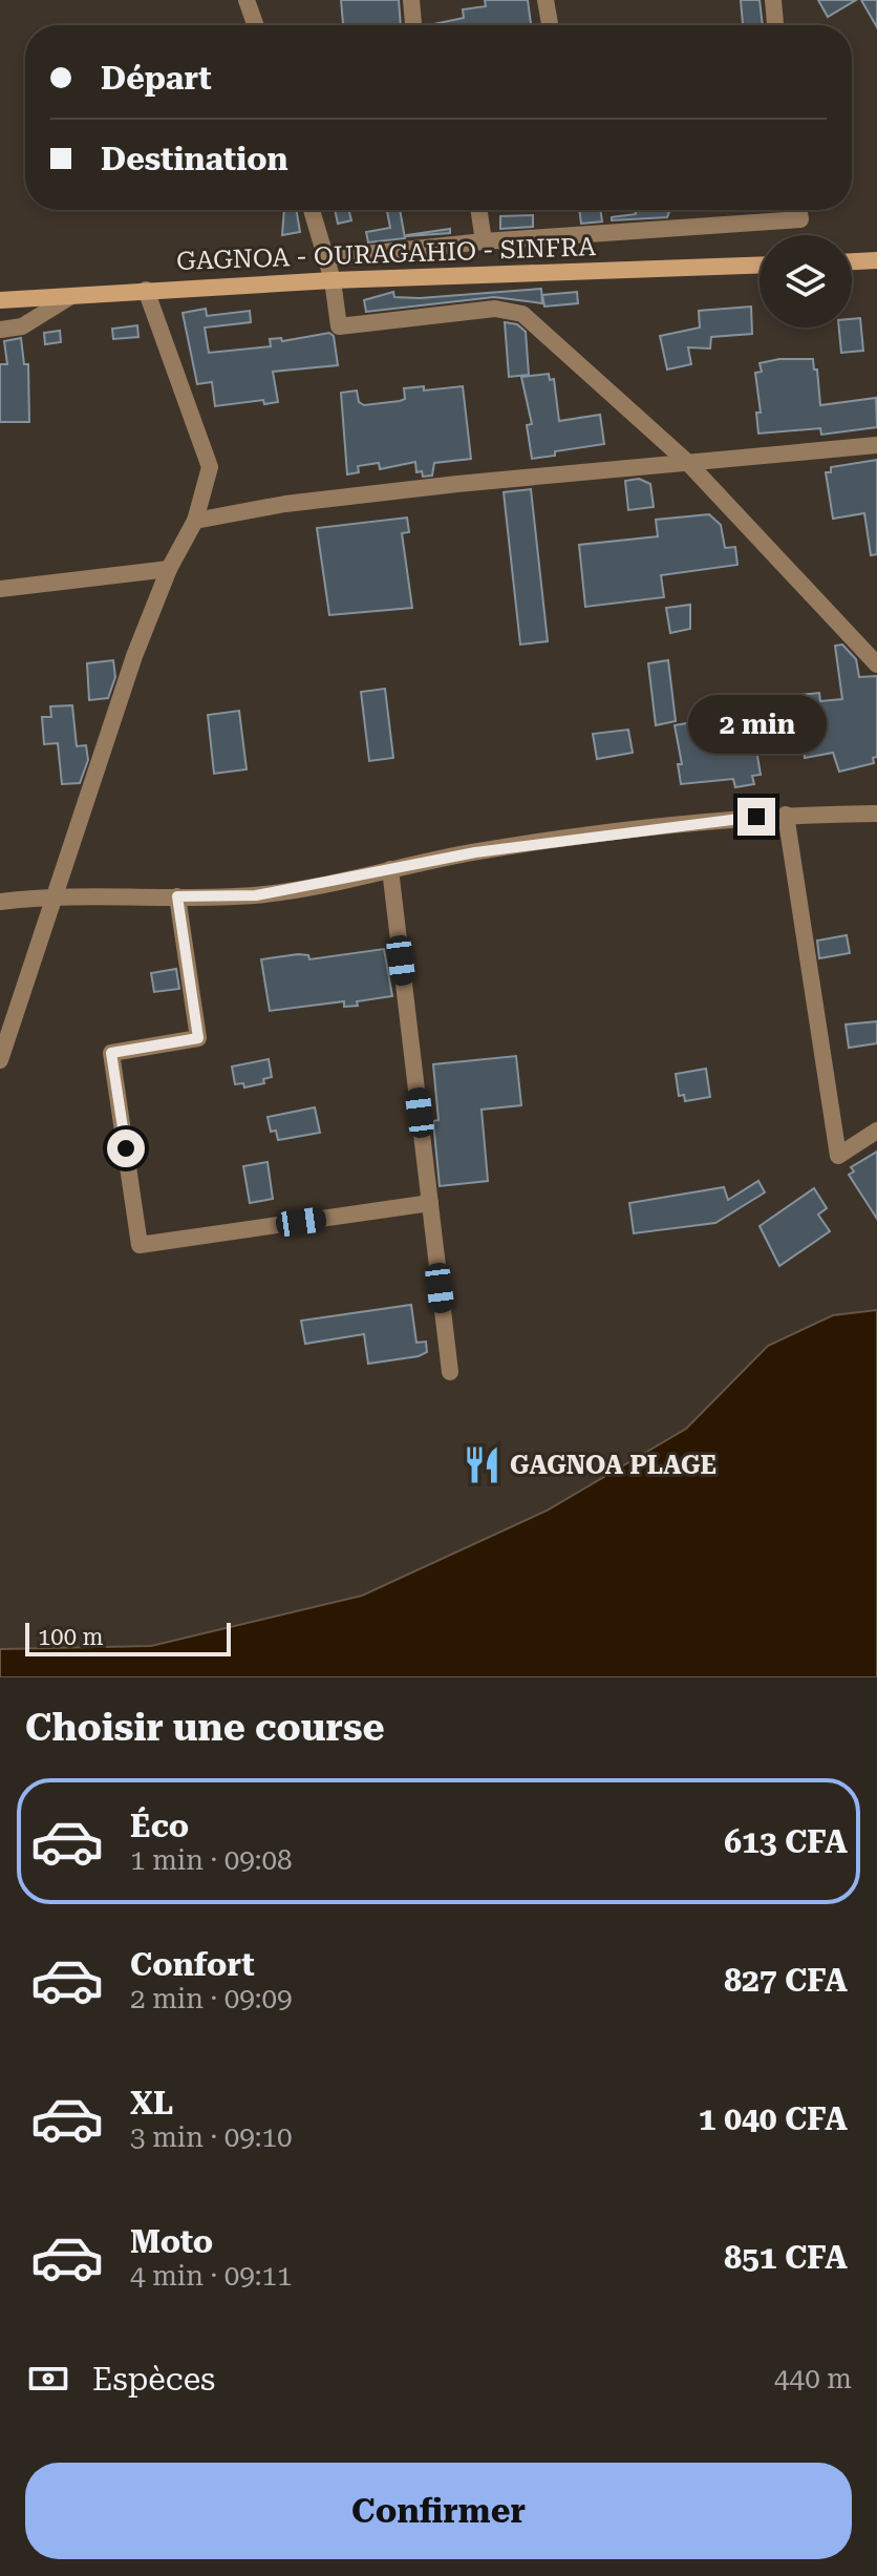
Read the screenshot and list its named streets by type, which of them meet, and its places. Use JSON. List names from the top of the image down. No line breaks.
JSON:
{"streets":{"main road":["GAGNOA - OURAGAHIO - SINFRA"]},"places":{"restaurant":["GAGNOA PLAGE"]},"scale_bar":"100 m","page":{"banner":["Départ","Destination"],"bubble":"2 min","scale":"100 m","heading":"Choisir une course","list":[{"name":"Éco","note":"1 min · 09:08","value":"613 CFA"},{"name":"Confort","note":"2 min · 09:09","value":"827 CFA"},{"name":"XL","note":"3 min · 09:10","value":"1 040 CFA"},{"name":"Moto","note":"4 min · 09:11","value":"851 CFA"}],"pay":["Espèces","440 m"],"buttons":"Confirmer"}}
